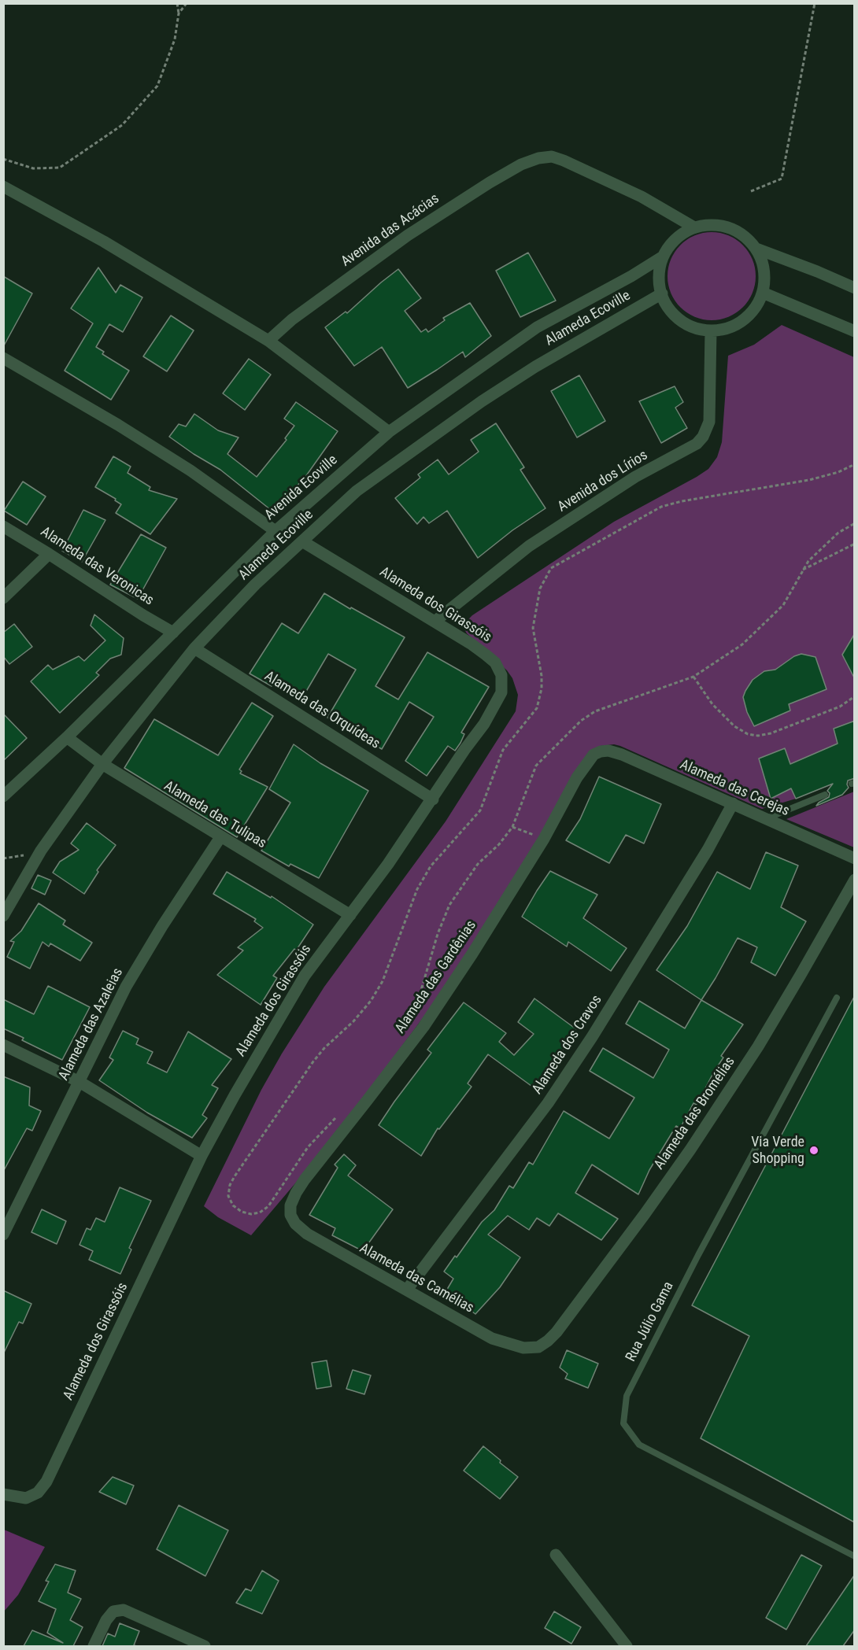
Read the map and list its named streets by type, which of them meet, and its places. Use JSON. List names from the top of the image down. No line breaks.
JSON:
{"streets":{"street":["Avenida das Acácias","Alameda Ecoville","Avenida dos Lírios","Avenida Ecoville","Alameda das Veronicas","Alameda dos Girassóis","Alameda das Orquídeas","Alameda das Cerejas","Alameda das Tulipas","Alameda das Gardênias","Alameda das Azaleias","Alameda dos Cravos","Alameda das Bromélias","Alameda das Camélias"],"lane":["Rua Júlio Gama"]},"crossings":[["Avenida das Acácias","Alameda Ecoville"],["Avenida das Acácias","Avenida dos Lírios"],["Avenida das Acácias","Avenida Ecoville"],["Alameda Ecoville","Avenida dos Lírios"],["Alameda Ecoville","Avenida Ecoville"],["Alameda Ecoville","Alameda dos Girassóis"],["Alameda Ecoville","Alameda das Orquídeas"],["Alameda Ecoville","Alameda das Tulipas"],["Avenida dos Lírios","Avenida Ecoville"],["Avenida dos Lírios","Alameda dos Girassóis"],["Avenida Ecoville","Alameda das Veronicas"],["Avenida Ecoville","Alameda das Tulipas"],["Alameda dos Girassóis","Alameda das Orquídeas"],["Alameda dos Girassóis","Alameda das Tulipas"],["Alameda das Cerejas","Alameda das Gardênias"],["Alameda das Cerejas","Alameda dos Cravos"],["Alameda das Tulipas","Alameda das Azaleias"],["Alameda das Gardênias","Alameda das Camélias"],["Alameda dos Cravos","Alameda das Camélias"],["Alameda das Bromélias","Alameda das Camélias"]],"places":["Via Verde Shopping"]}
